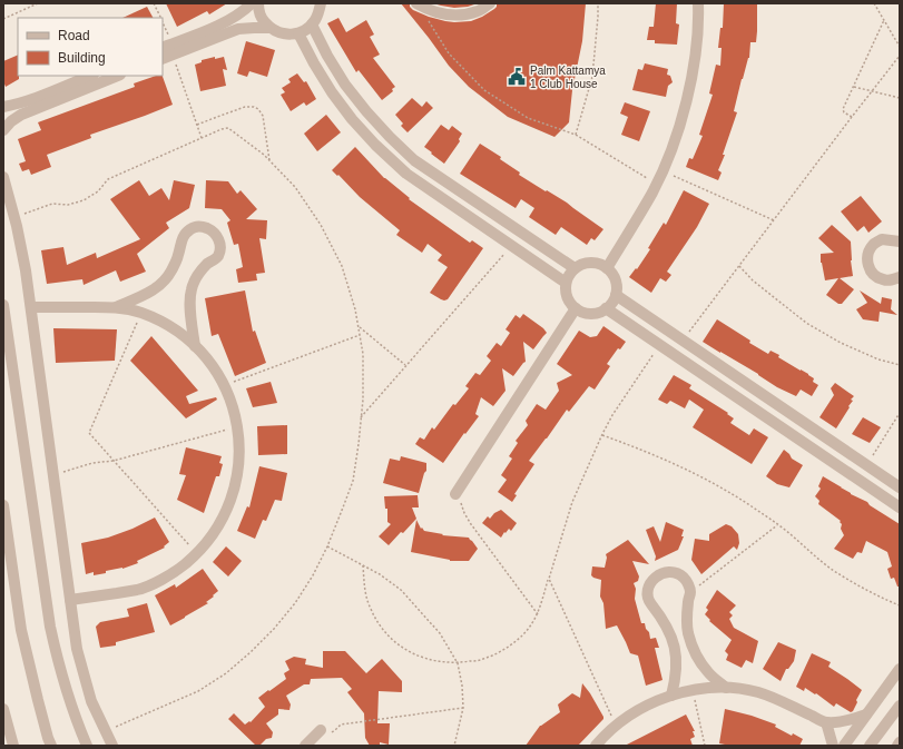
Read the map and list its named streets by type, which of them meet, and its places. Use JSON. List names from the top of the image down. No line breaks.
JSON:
{"places":{"public building":["Palm Kattamya 1 Club House"]},"legend":["Road","Building"]}
